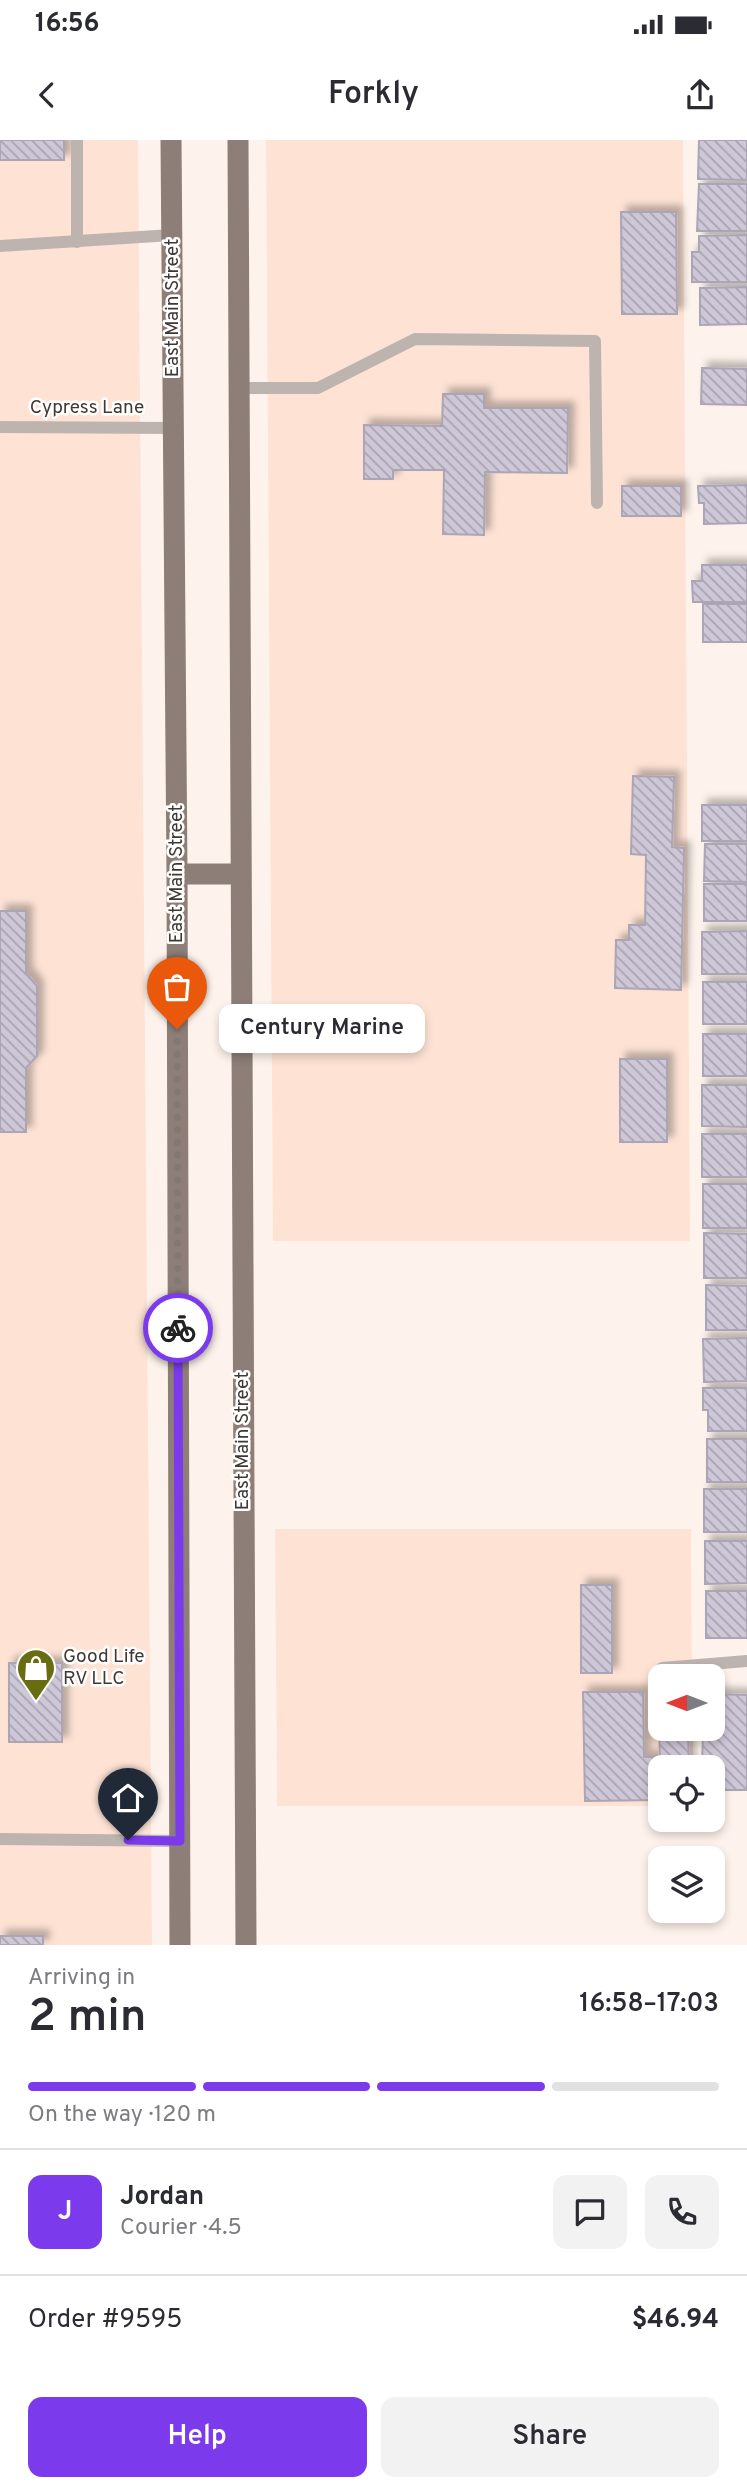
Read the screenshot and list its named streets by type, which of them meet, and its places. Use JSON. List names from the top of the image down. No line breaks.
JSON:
{"streets":{"main road":["East Main Street"],"lane":["Cypress Lane"]},"crossings":[["East Main Street","Cypress Lane"]],"places":{"other":["Century Marine"],"shop":["Good Life RV LLC"]},"north":"left","page":{"status":"16:56","header":"Forkly","bubble":"Century Marine","heading":["2 min","Arriving in","16:58–17:03"],"panel":["Jordan","Courier · 4.5","Order #9595","$46.94"],"bar":"On the way · 120 m","round":"J","buttons":["Help","Share"]}}
